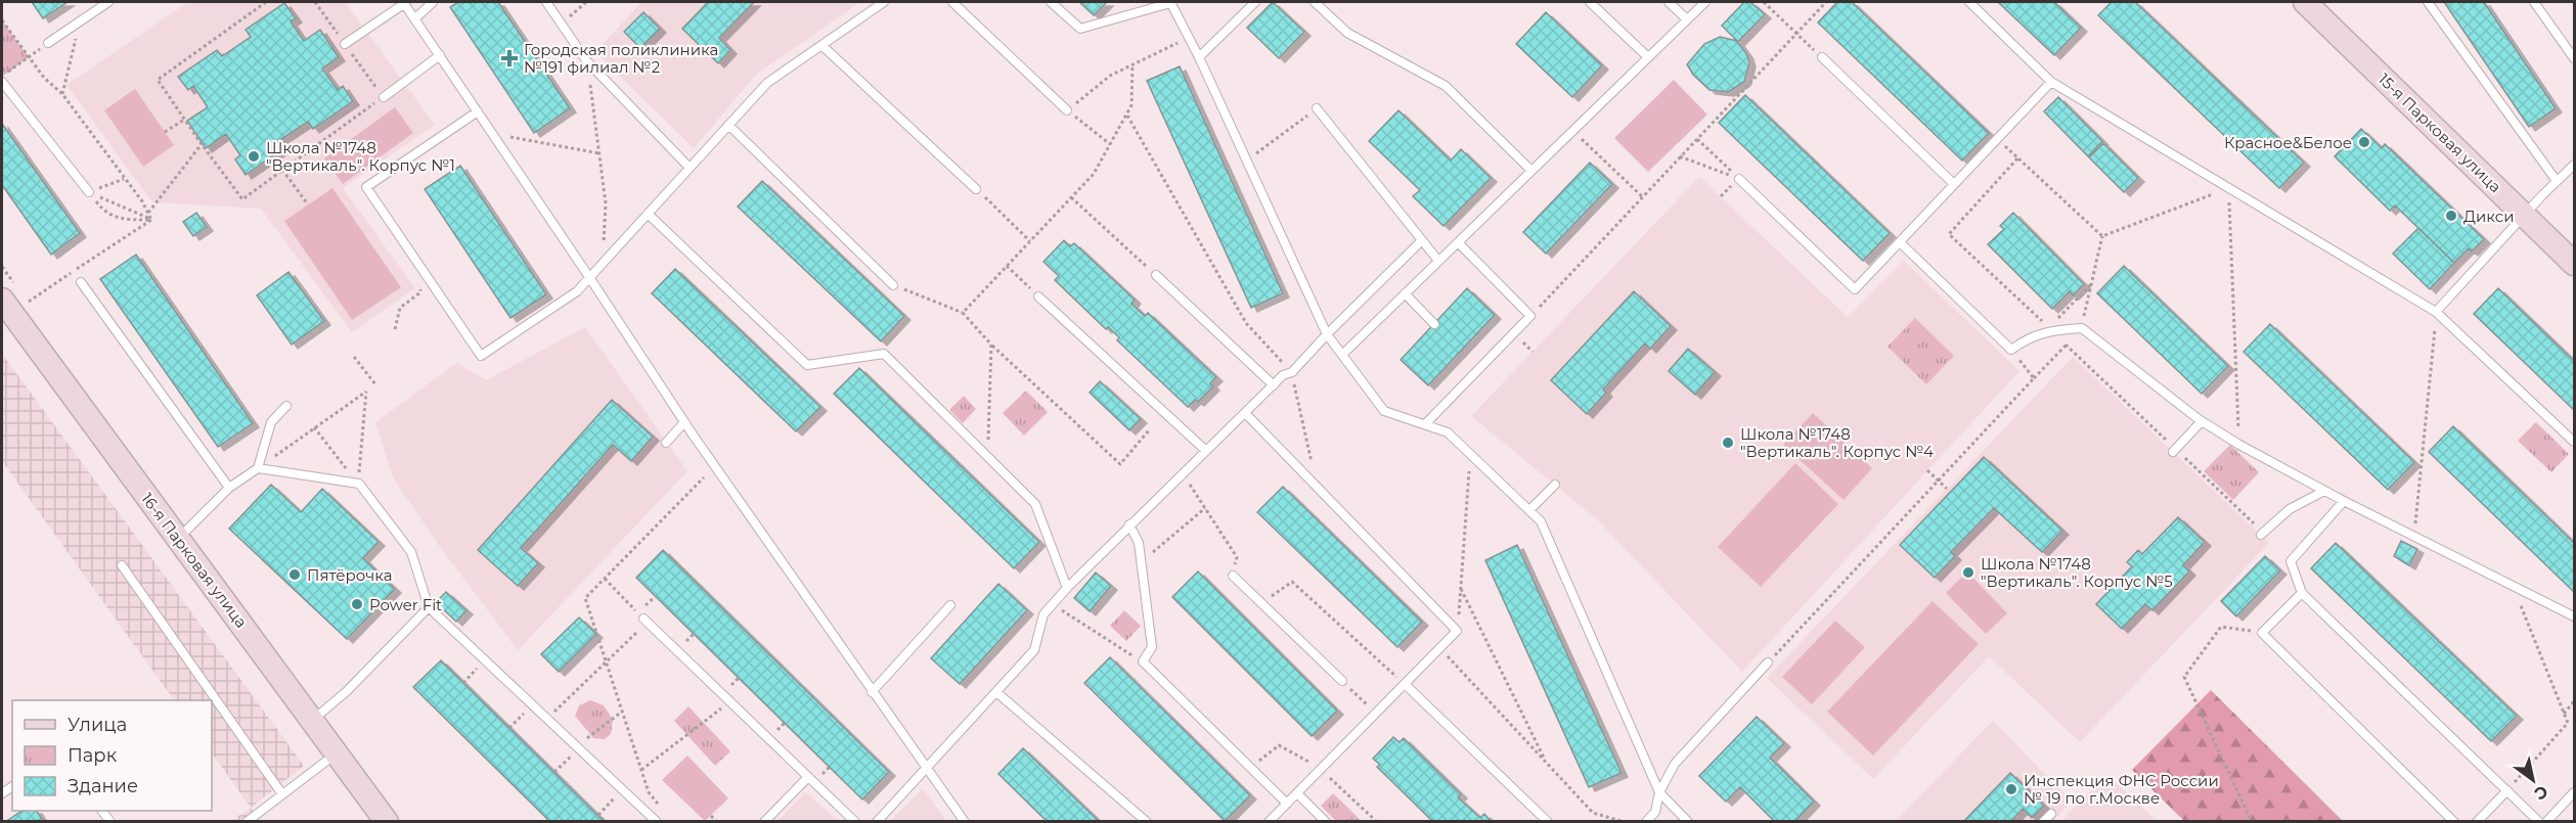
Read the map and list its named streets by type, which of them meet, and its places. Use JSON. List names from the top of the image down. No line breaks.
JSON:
{"streets":{"main road":["15-я Парковая улица","16-я Парковая улица"]},"places":{"health":["Городская поликлиника №191 филиал №2"],"other":["Красное&Белое","Школа №1748 \"Вертикаль\". Корпус №1","Дикси","Школа №1748 \"Вертикаль\". Корпус №4","Школа №1748 \"Вертикаль\". Корпус №5","Пятёрочка","Power Fit","Инспекция ФНС России № 19 по г.Москве"]},"legend":["Улица","Парк","Здание"],"north":"bottom right"}
